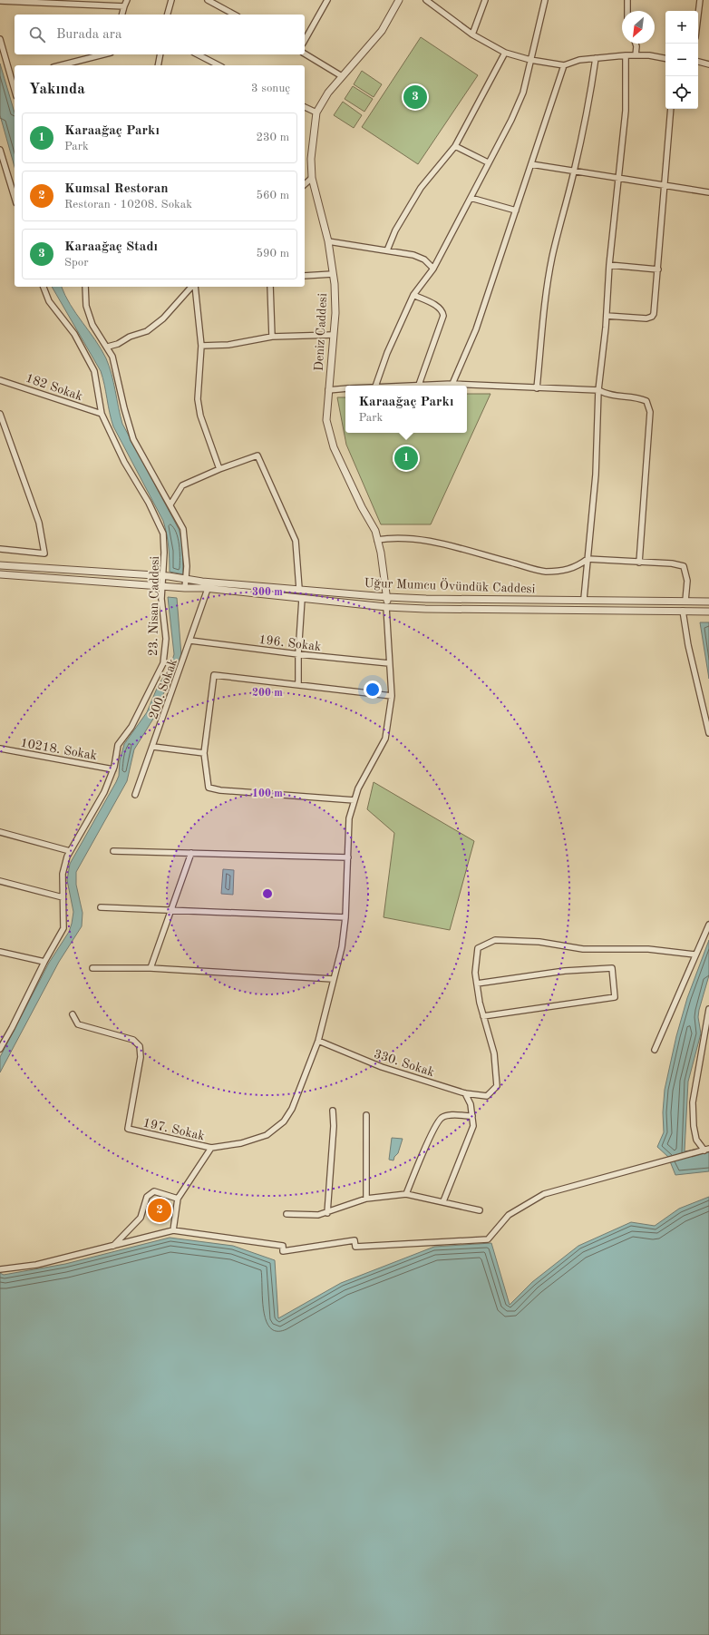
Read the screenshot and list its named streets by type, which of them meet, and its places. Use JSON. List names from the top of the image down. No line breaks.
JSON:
{"streets":{"street":["Deniz Caddesi","182 Sokak","Uğur Mumcu Övündük Caddesi","23. Nisan Caddesi","196. Sokak","200. Sokak","10218. Sokak","330. Sokak","197. Sokak"]},"crossings":[["Deniz Caddesi","Uğur Mumcu Övündük Caddesi"],["182 Sokak","23. Nisan Caddesi"],["Uğur Mumcu Övündük Caddesi","23. Nisan Caddesi"],["Uğur Mumcu Övündük Caddesi","200. Sokak"],["23. Nisan Caddesi","10218. Sokak"],["196. Sokak","200. Sokak"],["330. Sokak","197. Sokak"]],"north":"bottom left","page":{"map_buttons":["+","−"],"search":"Burada ara","heading":["Yakında","3 sonuç"],"pins":["3","1","2"],"list":[{"mark":"1","name":"Karaağaç Parkı","note":"Park","value":"230 m"},{"mark":"2","name":"Kumsal Restoran","note":"Restoran · 10208. Sokak","value":"560 m"},{"mark":"3","name":"Karaağaç Stadı","note":"Spor","value":"590 m"}],"popup":["Karaağaç Parkı","Park"]},"rings":["300 m","200 m","100 m"]}
